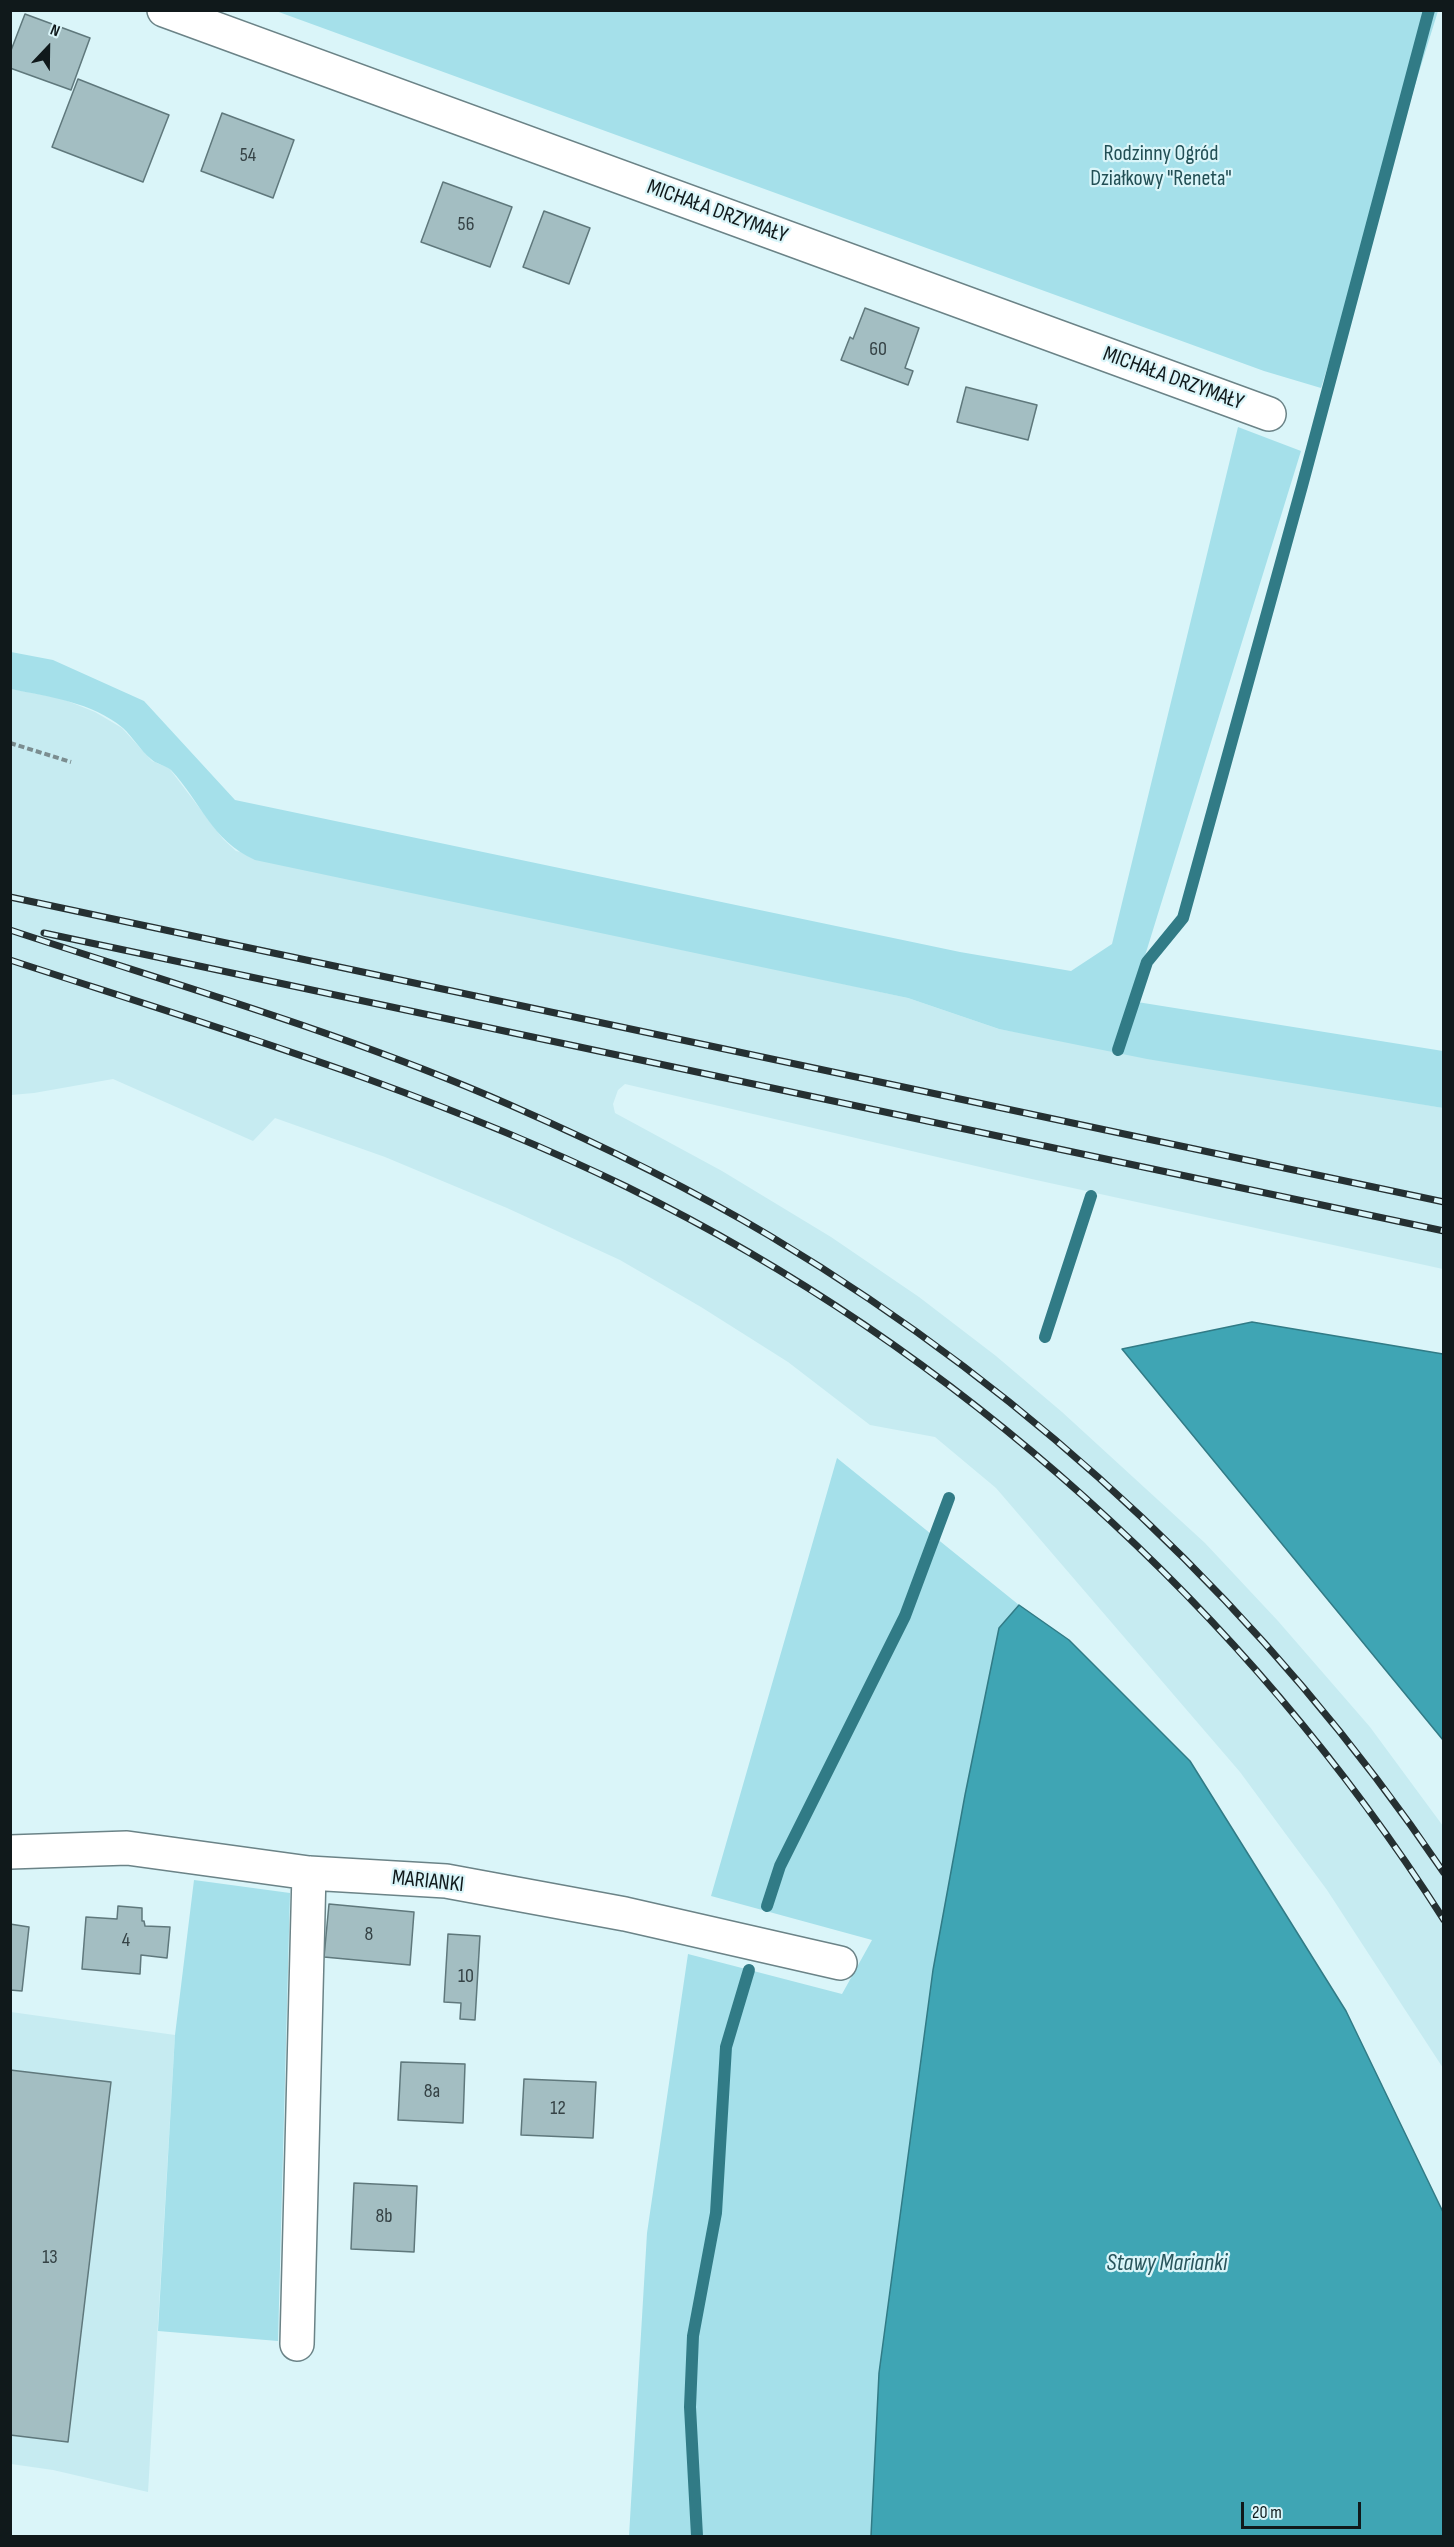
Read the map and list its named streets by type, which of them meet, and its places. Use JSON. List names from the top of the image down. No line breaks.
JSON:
{"streets":{"street":["MICHAŁA DRZYMAŁY","MARIANKI"]},"water":["Stawy Marianki"],"parks":["Rodzinny Ogród Działkowy \"Reneta\""],"house_numbers":["54","56","60","8","4","10","8a","12","8b","13"],"scale_bar":"20 m","north":"top"}
